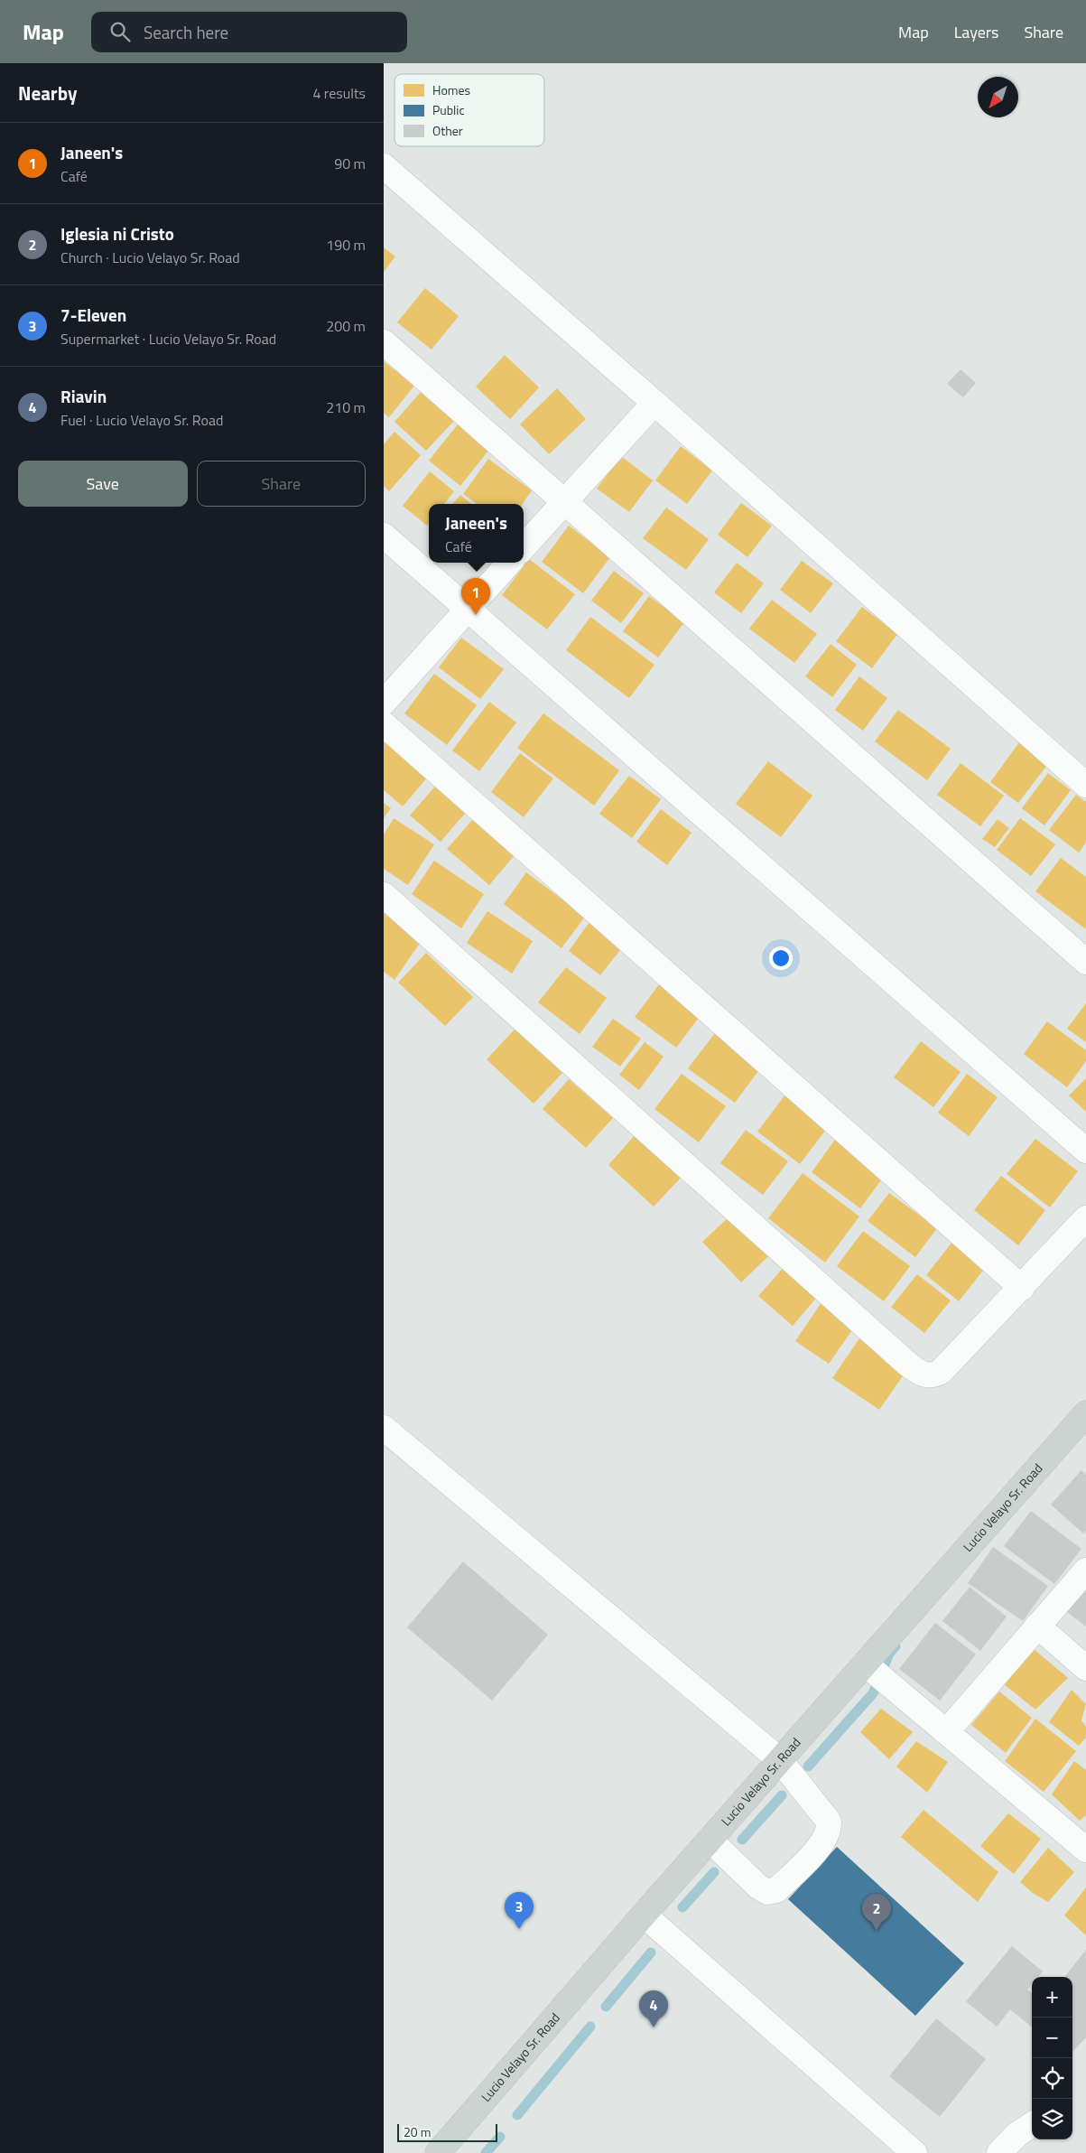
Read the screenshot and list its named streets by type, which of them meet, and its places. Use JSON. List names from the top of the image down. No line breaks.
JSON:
{"streets":{"main road":["Lucio Velayo Sr. Road"]},"legend":["Homes","Public","Other"],"scale_bar":"20 m","north":"bottom left","page":{"header":"Map","search":"Search here","nav":["Map","Layers","Share"],"heading":["Nearby","4 results"],"list":[{"mark":"1","name":"Janeen's","note":"Café","value":"90 m"},{"mark":"2","name":"Iglesia ni Cristo","note":"Church · Lucio Velayo Sr. Road","value":"190 m"},{"mark":"3","name":"7-Eleven","note":"Supermarket · Lucio Velayo Sr. Road","value":"200 m"},{"mark":"4","name":"Riavin","note":"Fuel · Lucio Velayo Sr. Road","value":"210 m"}],"buttons":["Save","Share"],"popup":["Janeen's","Café"],"pins":["1","3","2","4"],"map_buttons":["+","−"],"scale":"20 m"}}
